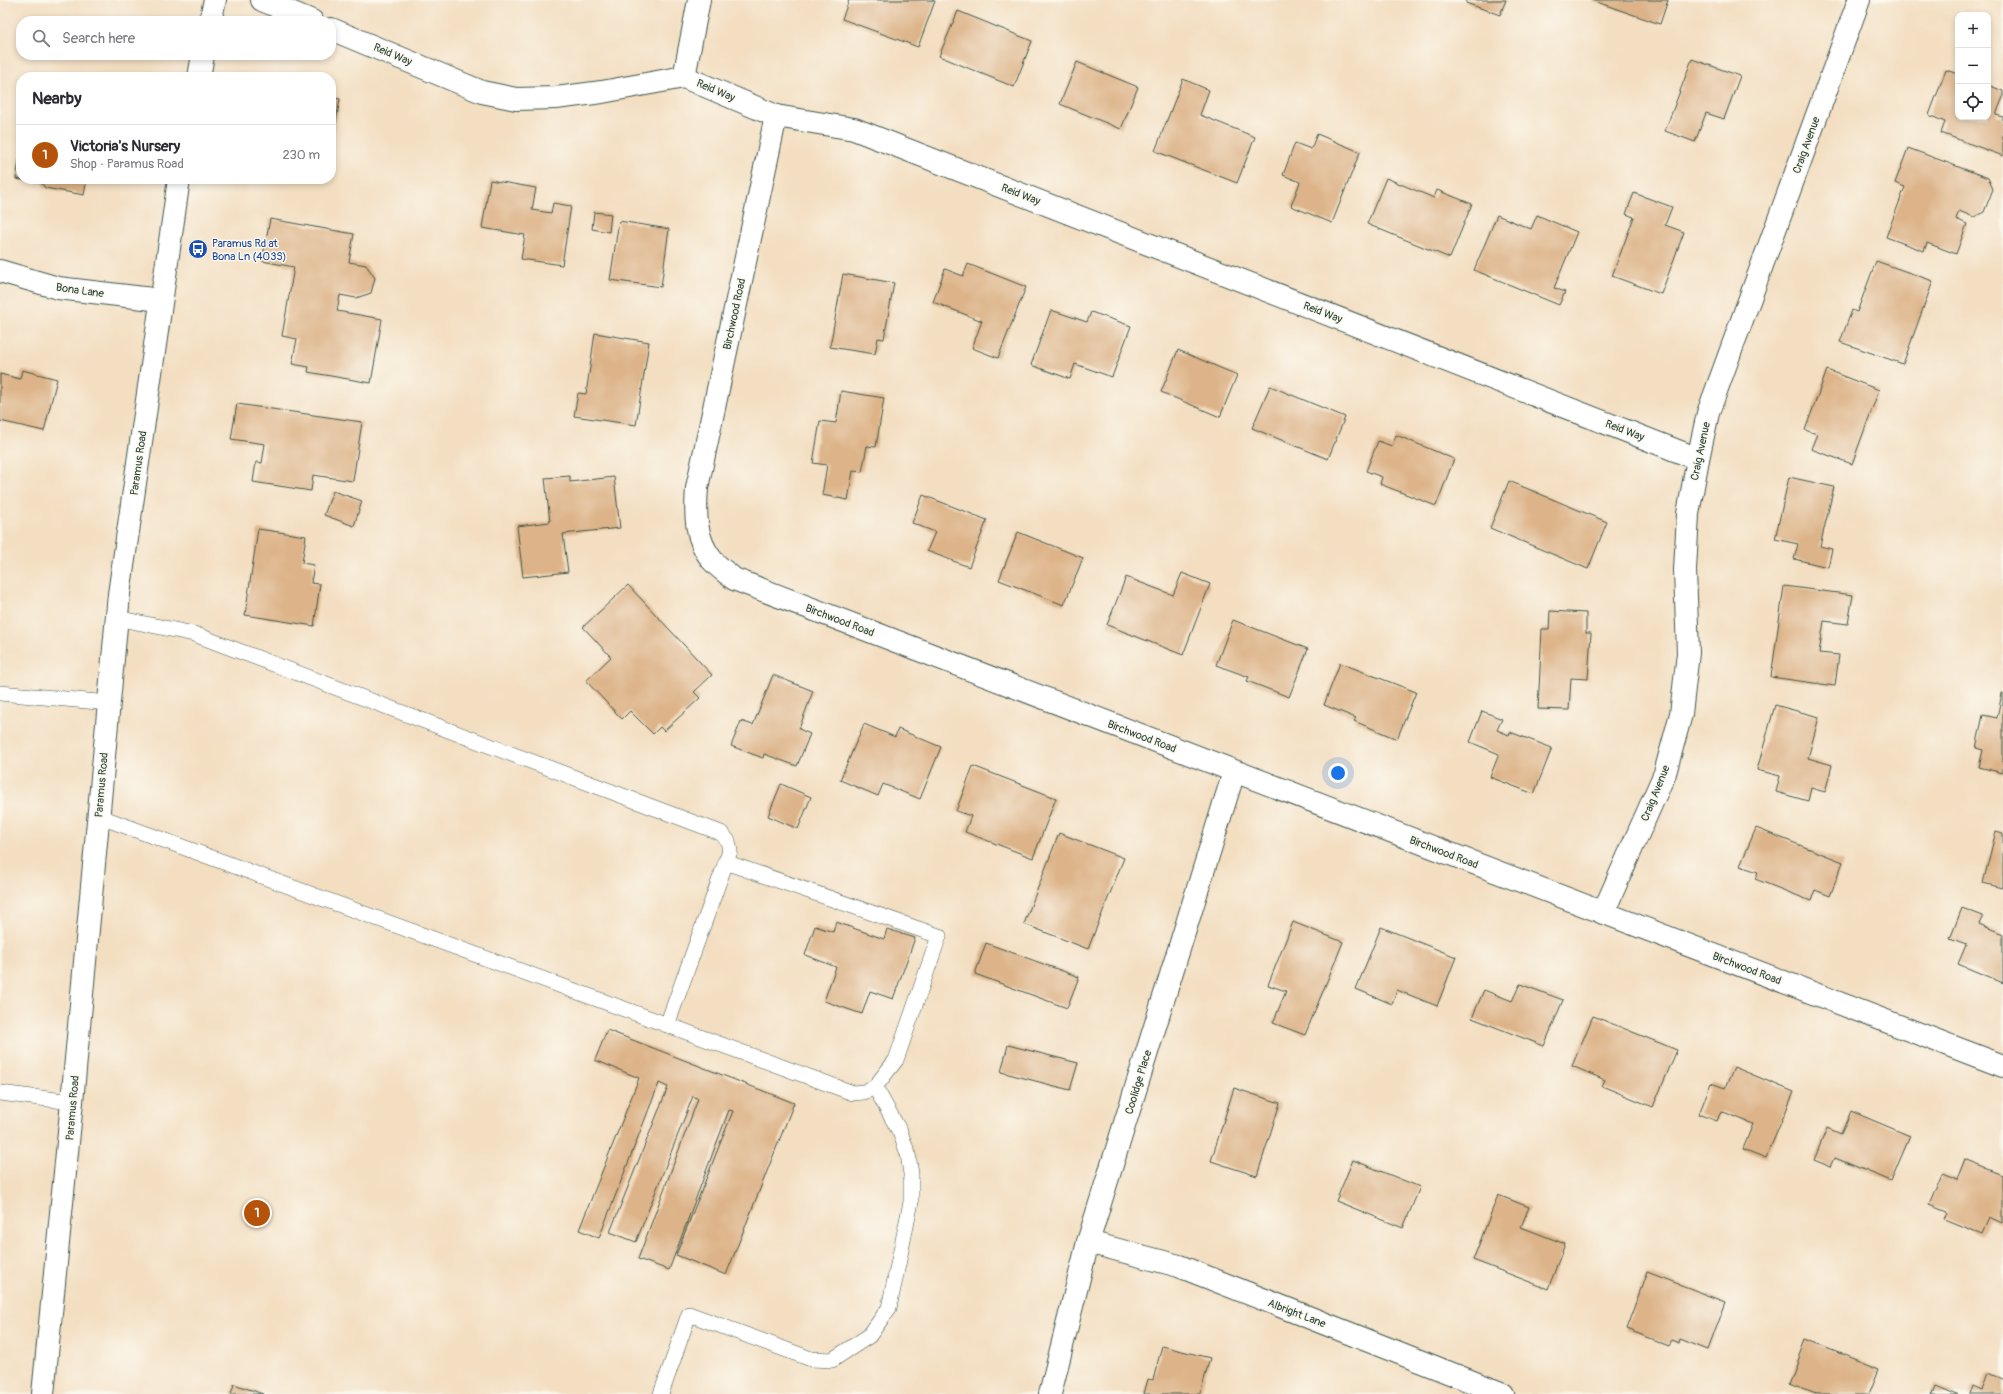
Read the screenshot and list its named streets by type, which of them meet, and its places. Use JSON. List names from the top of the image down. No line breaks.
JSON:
{"streets":{"street":["Reid Way","Craig Avenue","Bona Lane","Birchwood Road","Paramus Road","Coolidge Place","Albright Lane"]},"crossings":[["Reid Way","Craig Avenue"],["Reid Way","Birchwood Road"],["Craig Avenue","Birchwood Road"],["Bona Lane","Paramus Road"],["Birchwood Road","Coolidge Place"],["Coolidge Place","Albright Lane"]],"places":{"bus stop":["Paramus Rd at Bona Ln (403S)"]},"page":{"map_buttons":["+","−"],"search":"Search here","heading":"Nearby","list":[{"mark":"1","name":"Victoria's Nursery","note":"Shop · Paramus Road","value":"230 m"}],"pins":"1"}}
